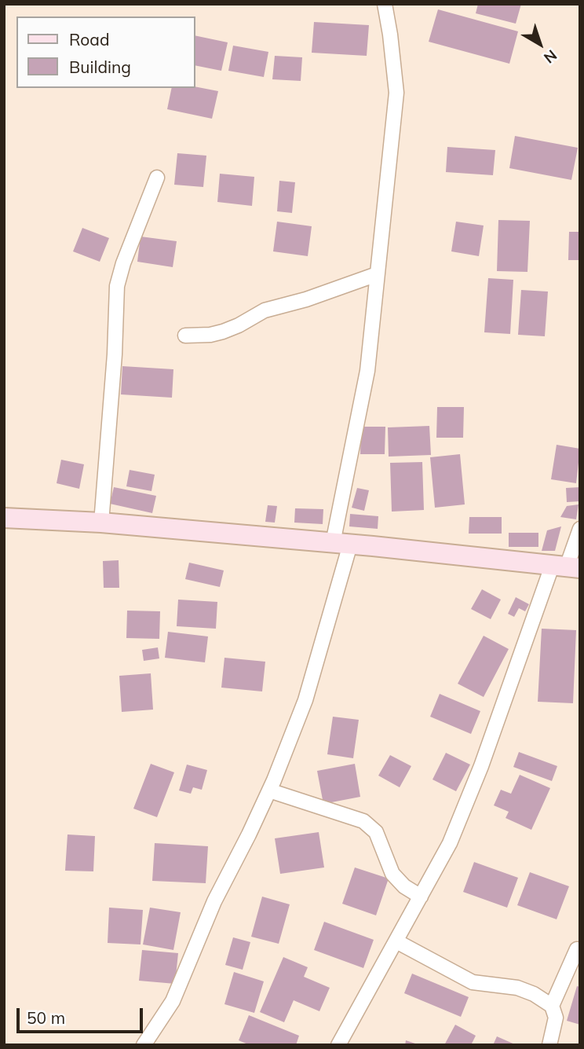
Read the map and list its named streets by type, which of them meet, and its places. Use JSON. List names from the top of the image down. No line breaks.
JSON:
{"legend":["Road","Building"],"scale_bar":"50 m","north":"bottom right"}
